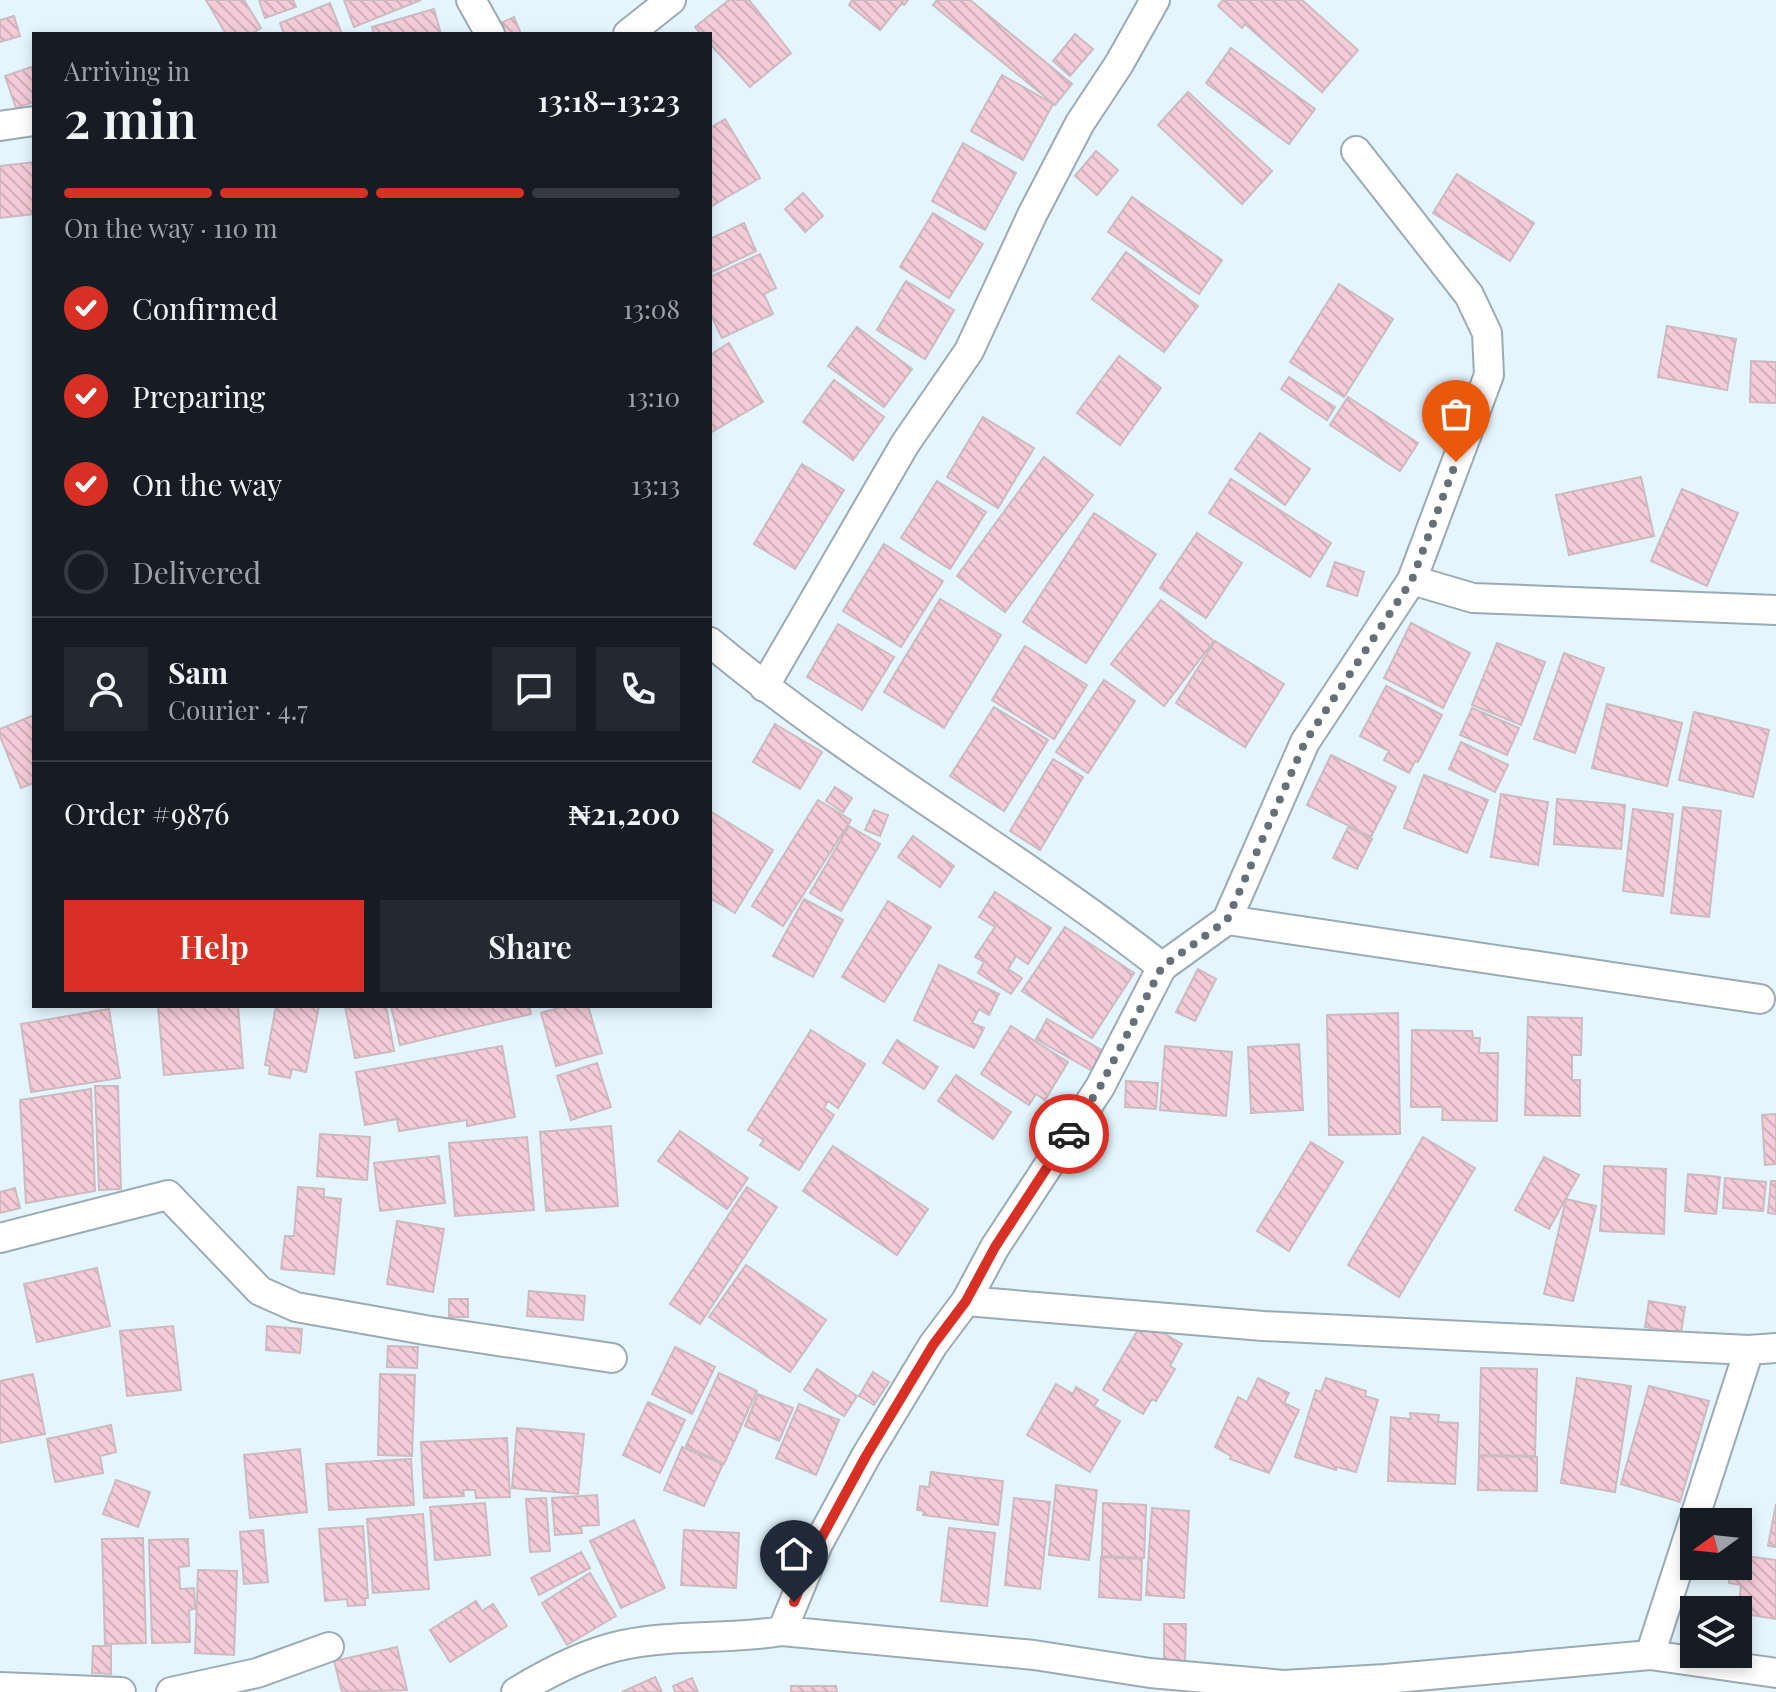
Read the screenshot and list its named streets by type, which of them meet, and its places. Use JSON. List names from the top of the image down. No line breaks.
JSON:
{"north":"left","page":{"heading":["2 min","Arriving in","13:18–13:23"],"panel":["Sam","Courier · 4.7","Order #9876","₦21,200"],"bar":"On the way · 110 m","list":[["Confirmed","13:08"],["Preparing","13:10"],["On the way","13:13"],"Delivered"],"buttons":["Help","Share"]}}
